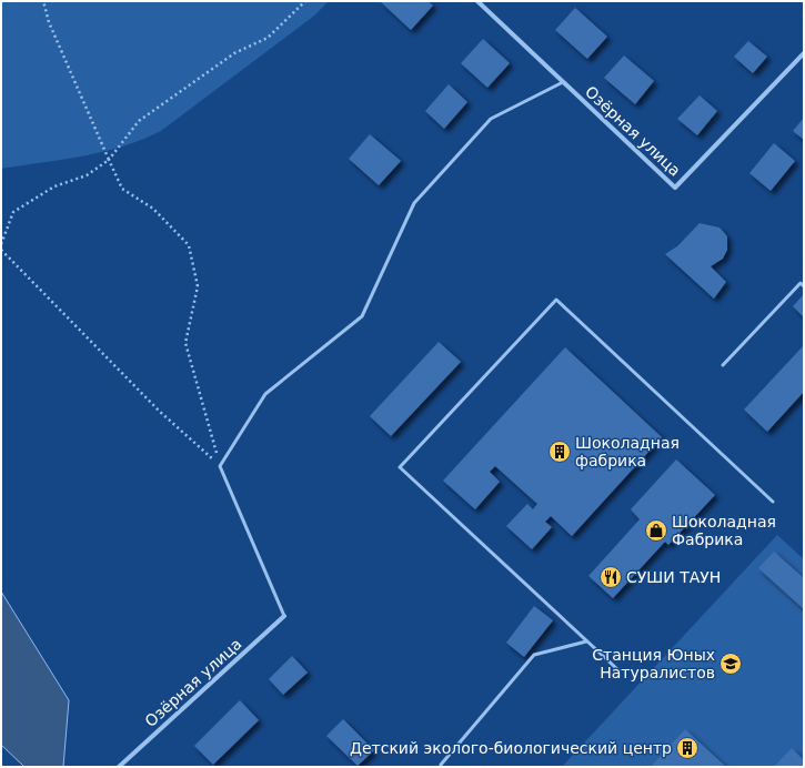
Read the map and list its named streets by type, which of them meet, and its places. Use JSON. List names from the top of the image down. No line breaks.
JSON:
{"streets":{"street":["Озёрная улица"]},"places":{"building":["Шоколадная фабрика","Детский эколого-биологический центр"],"shop":["Шоколадная Фабрика"],"restaurant":["СУШИ ТАУН"],"school or university":["Станция Юных Натуралистов"]}}
